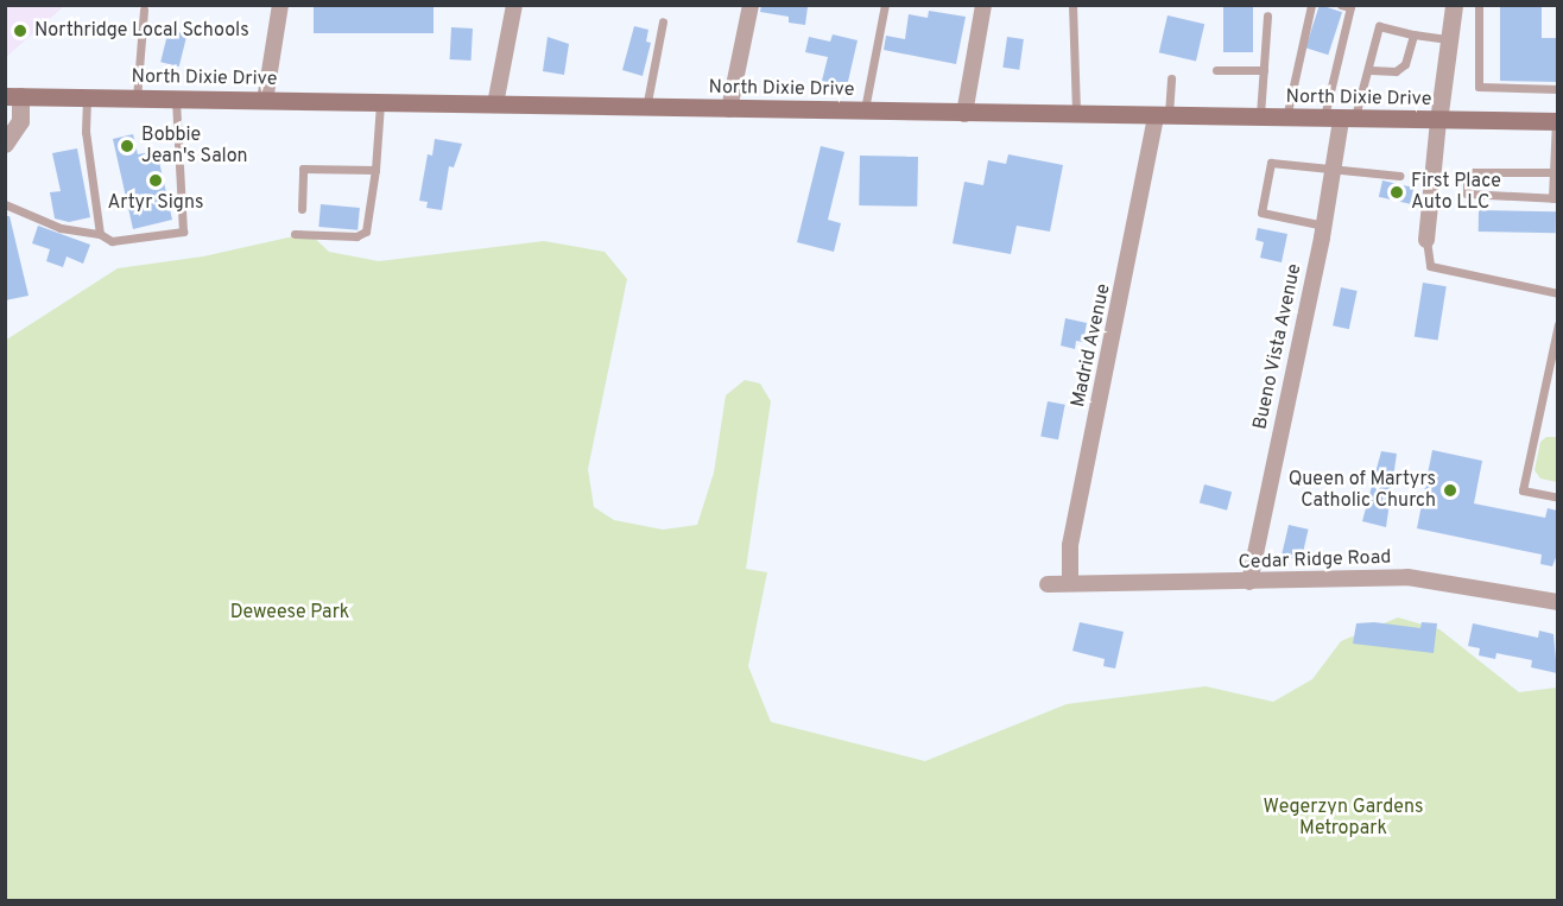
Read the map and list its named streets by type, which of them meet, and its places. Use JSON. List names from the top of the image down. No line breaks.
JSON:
{"streets":{"main road":["North Dixie Drive"],"street":["Madrid Avenue","Bueno Vista Avenue","Cedar Ridge Road"]},"crossings":[["North Dixie Drive","Madrid Avenue"],["North Dixie Drive","Bueno Vista Avenue"],["Madrid Avenue","Cedar Ridge Road"],["Bueno Vista Avenue","Cedar Ridge Road"]],"parks":["Deweese Park","Wegerzyn Gardens Metropark"],"places":["Northridge Local Schools","Bobbie Jean's Salon","Artyr Signs","First Place Auto LLC","Queen of Martyrs Catholic Church"]}
